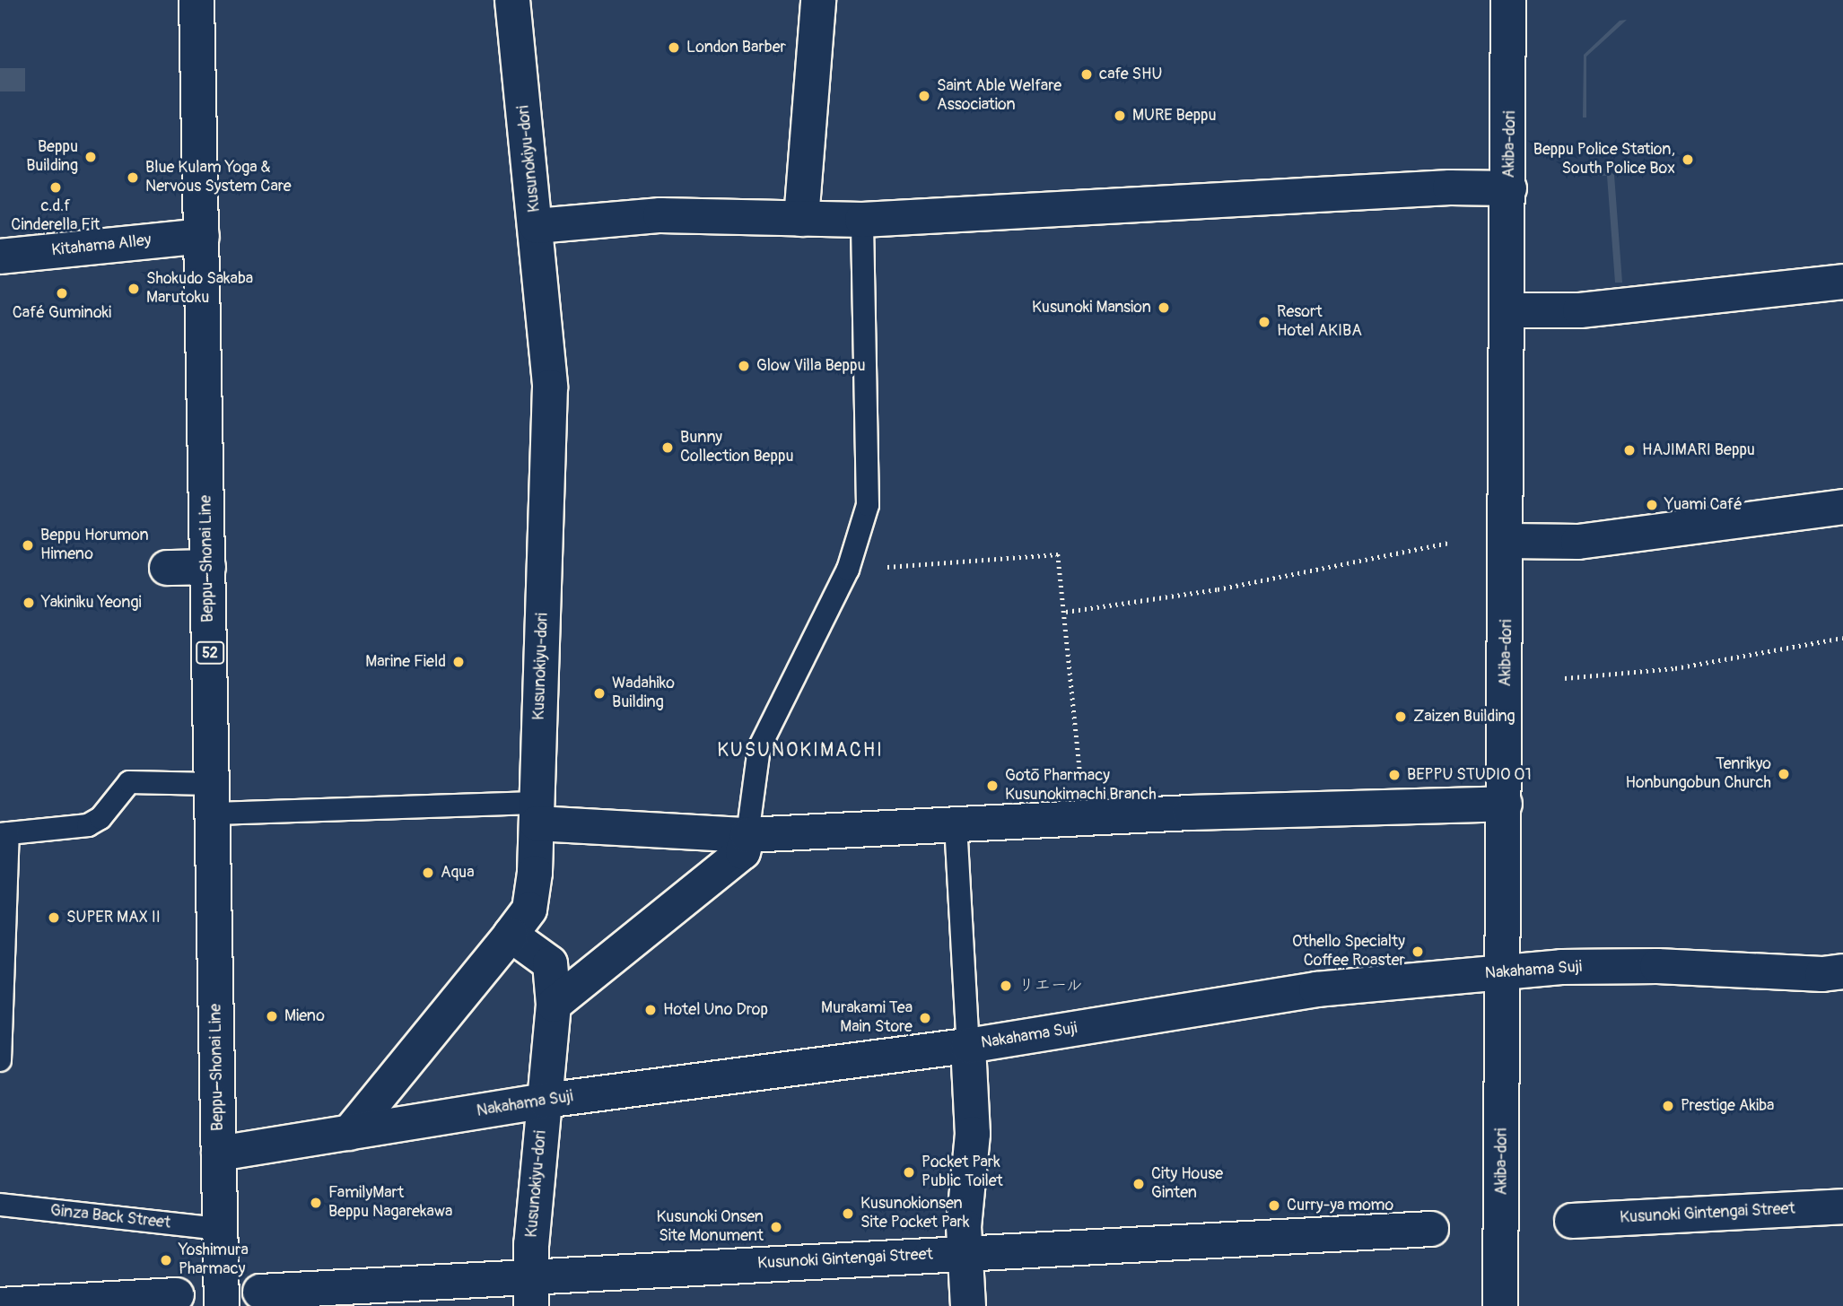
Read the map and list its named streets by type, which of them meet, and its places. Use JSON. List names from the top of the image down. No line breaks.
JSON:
{"streets":{"street":["Akiba-dori","Kusunokiyu-dori","Kitahama Alley","Beppu–Shonai Line","52","Nakahama Suji","Kusunoki Gintengai Street"],"lane":["Ginza Back Street"]},"crossings":[["Akiba-dori","Nakahama Suji"],["Kusunokiyu-dori","Nakahama Suji"],["Kusunokiyu-dori","Kusunoki Gintengai Street"],["Kitahama Alley","Beppu–Shonai Line"],["Beppu–Shonai Line","Nakahama Suji"],["Beppu–Shonai Line","Ginza Back Street"]],"districts":["KUSUNOKIMACHI"],"places":["London Barber","cafe SHU","Saint Able Welfare Association","MURE Beppu","Beppu Building","Beppu Police Station, South Police Box","Blue Kulam Yoga & Nervous System Care","c.d.f Cinderella Fit","Shokudo Sakaba Marutoku","Café Guminoki","Kusunoki Mansion","Resort Hotel AKIBA","Glow Villa Beppu","Bunny Collection Beppu","HAJIMARI Beppu","Yuami Café","Beppu Horumon Himeno","Yakiniku Yeongi","Marine Field","Wadahiko Building","Zaizen Building","Tenrikyo Honbungobun Church","BEPPU STUDIO 01","Gotō Pharmacy Kusunokimachi Branch","Aqua","SUPER MAX II","Othello Specialty Coffee Roaster","リエール","Hotel Uno Drop","Mieno","Murakami Tea Main Store","Prestige Akiba","Pocket Park Public Toilet","City House Ginten","FamilyMart Beppu Nagarekawa","Curry-ya momo","Kusunokionsen Site Pocket Park","Kusunoki Onsen Site Monument","Yoshimura Pharmacy"]}
